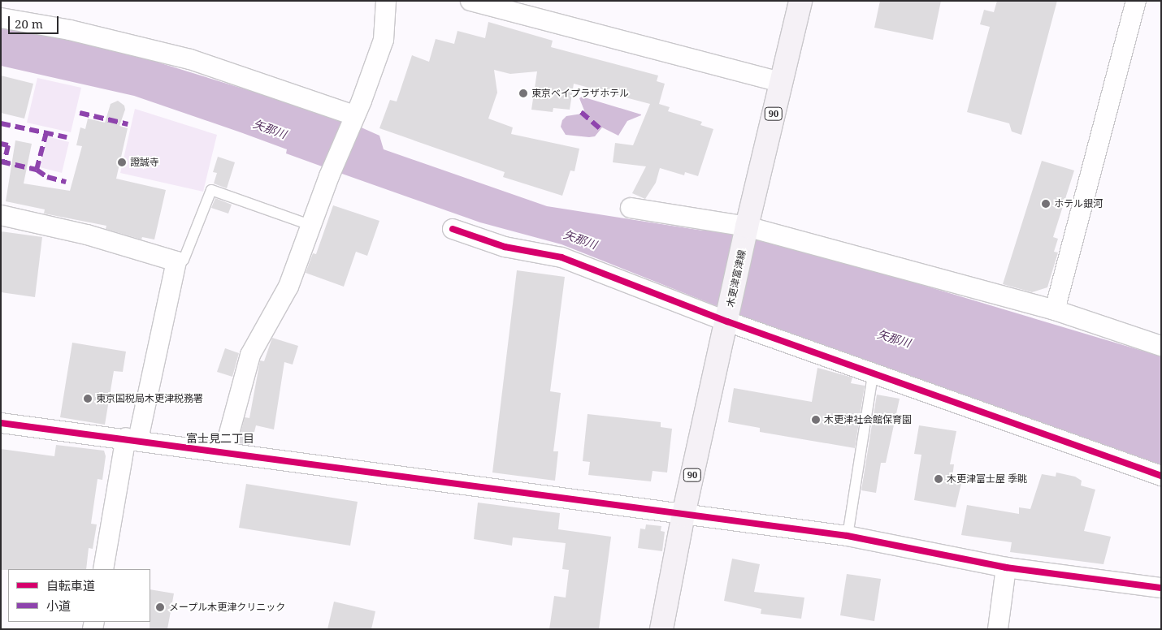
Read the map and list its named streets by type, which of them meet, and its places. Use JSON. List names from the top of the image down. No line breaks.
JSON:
{"streets":{"main road":["90","木更津富津線"]},"districts":["富士見二丁目"],"water":["矢那川"],"places":["東京ベイプラザホテル","證誠寺","ホテル銀河","東京国税局木更津税務署","木更津社会館保育園","木更津富士屋 季眺","メープル木更津クリニック"],"legend":["自転車道","小道"],"scale_bar":"20 m"}
